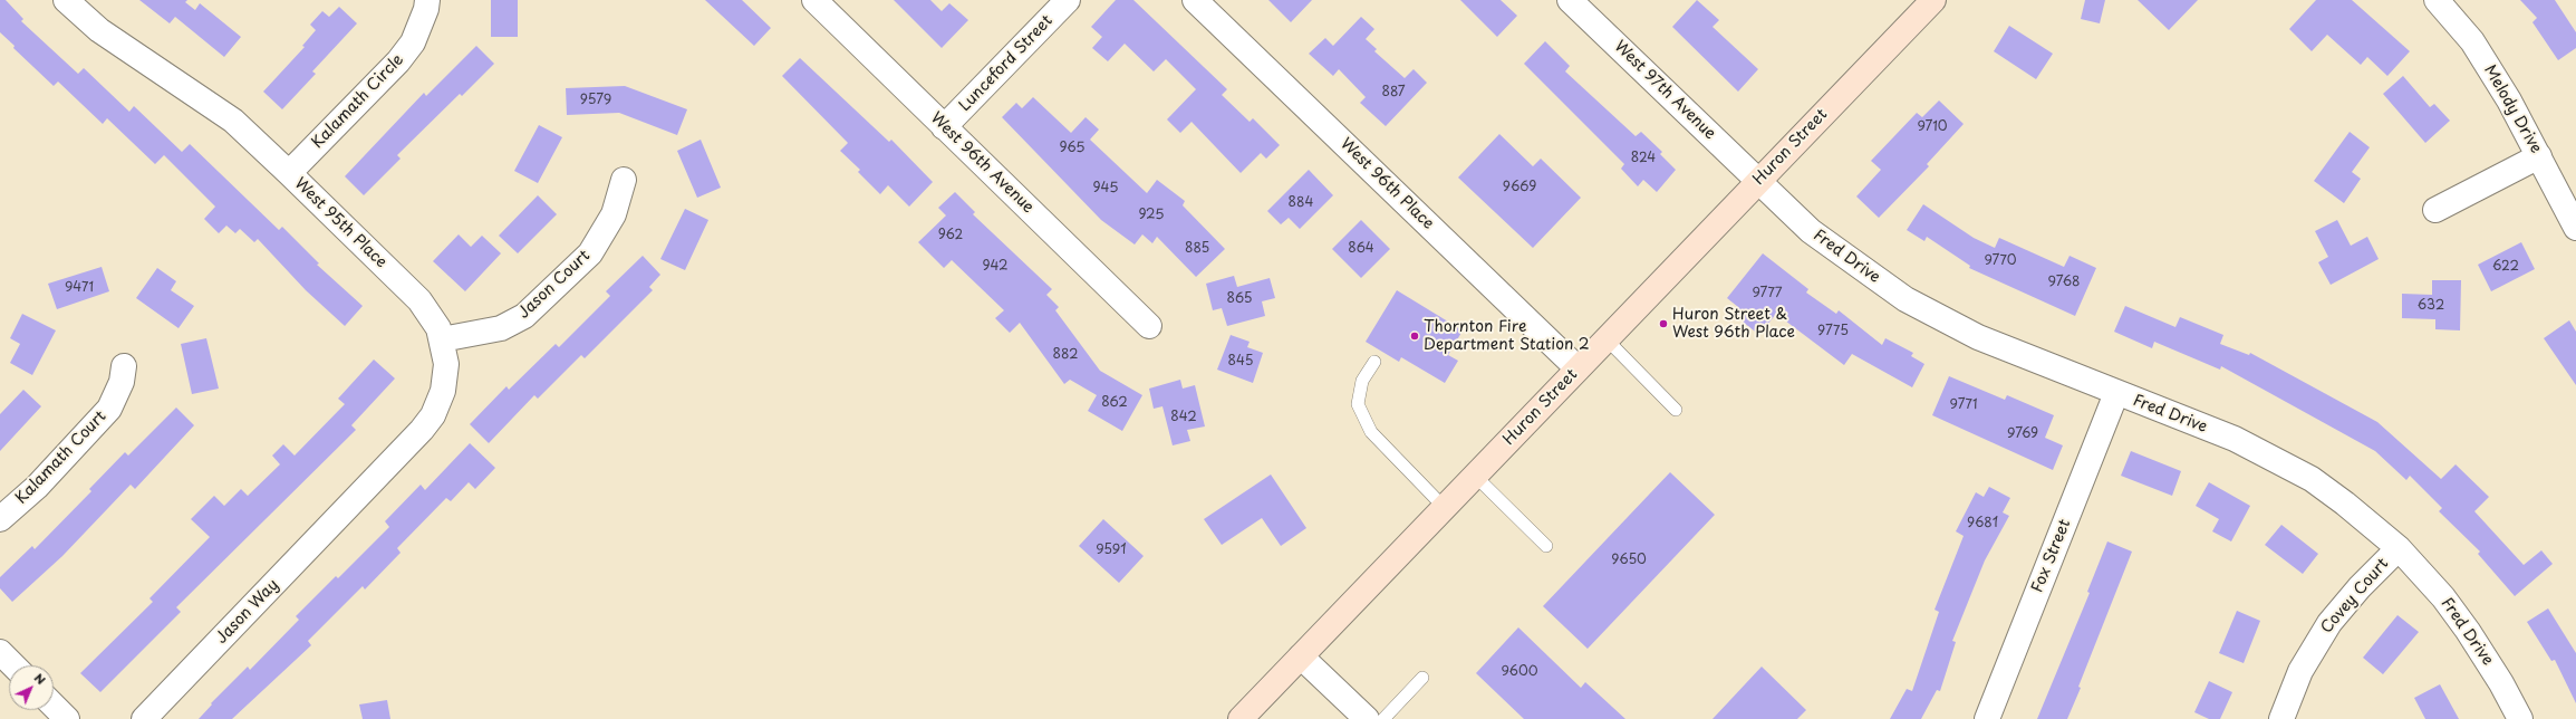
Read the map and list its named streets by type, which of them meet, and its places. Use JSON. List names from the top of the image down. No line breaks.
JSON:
{"streets":{"main road":["Huron Street"],"street":["Lunceford Street","West 97th Avenue","Kalamath Circle","Melody Drive","West 96th Avenue","West 96th Place","West 95th Place","Fred Drive","Jason Court","Kalamath Court","Fox Street","Covey Court","Jason Way"]},"crossings":[["Lunceford Street","West 96th Avenue"],["West 97th Avenue","Huron Street"],["West 97th Avenue","Fred Drive"],["Kalamath Circle","West 95th Place"],["Huron Street","West 96th Place"],["Huron Street","Fred Drive"],["West 95th Place","Jason Court"],["West 95th Place","Jason Way"],["Fred Drive","Fox Street"],["Fred Drive","Covey Court"]],"places":["Huron Street & West 96th Place","Thornton Fire Department Station 2"],"house_numbers":["887","9579","9710","965","824","9669","945","884","925","962","885","864","9770","942","622","9768","9471","9777","865","632","9775","882","845","862","9771","842","9769","9681","9591","9650","9600"],"north":"top right"}
